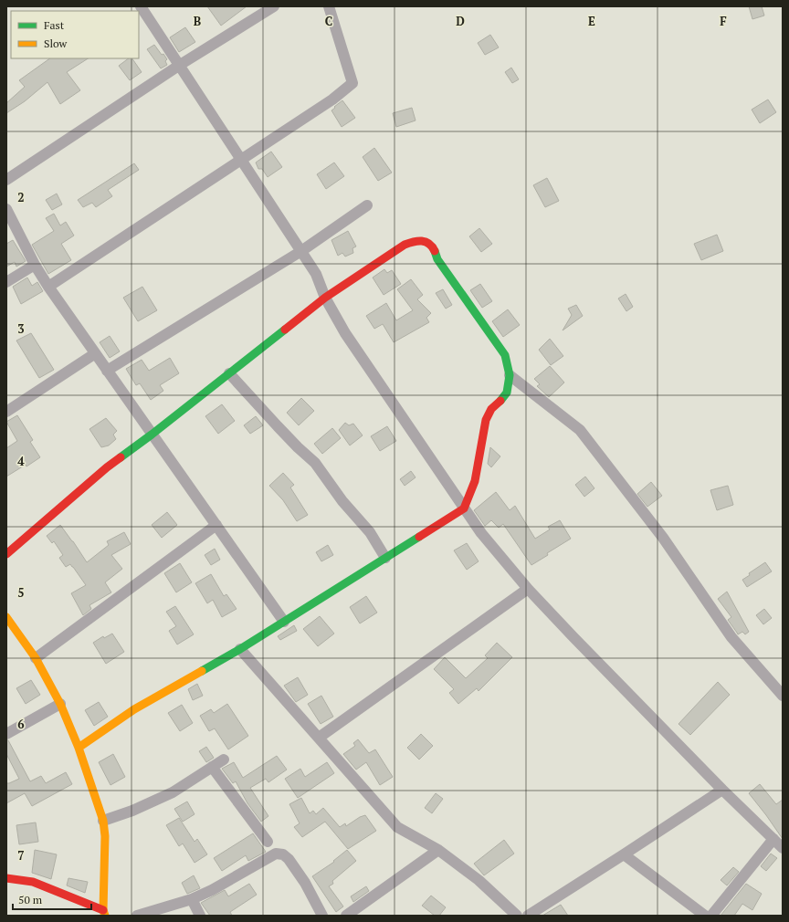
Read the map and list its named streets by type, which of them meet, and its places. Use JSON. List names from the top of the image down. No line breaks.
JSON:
{"legend":["Fast","Slow"],"scale_bar":"50 m","grid":{"columns":["B","C","D","E","F"],"rows":["2","3","4","5","6","7"]}}
